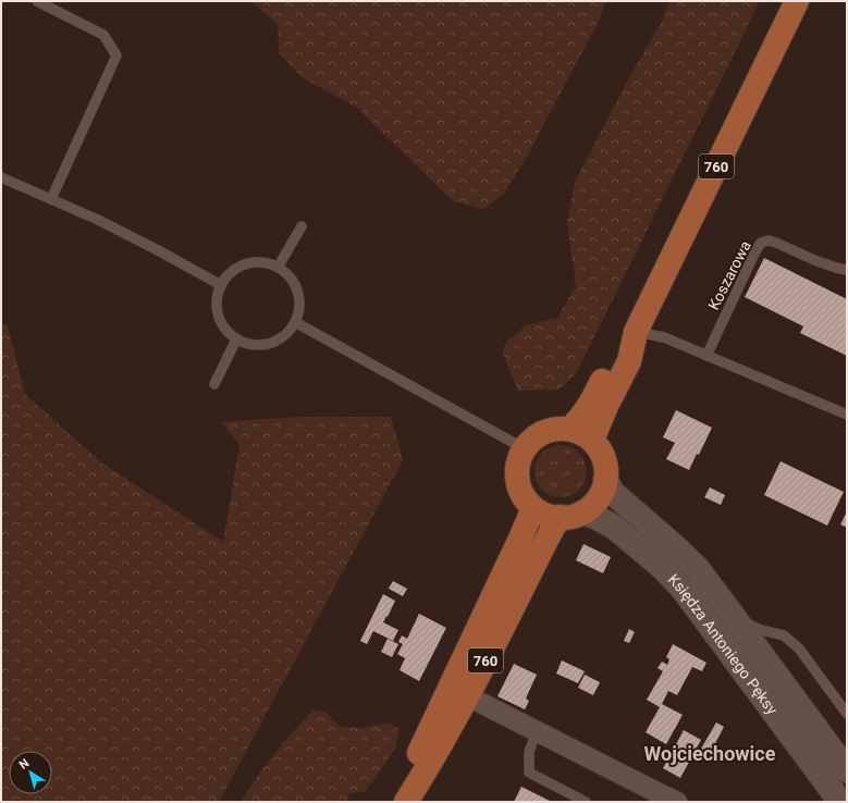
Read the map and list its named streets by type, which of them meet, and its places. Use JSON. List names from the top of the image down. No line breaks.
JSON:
{"streets":{"main road":["760","Księdza Antoniego Pęksy"],"lane":["Koszarowa"]},"crossings":[["760","Księdza Antoniego Pęksy"]],"districts":["Wojciechowice"],"north":"top left"}
